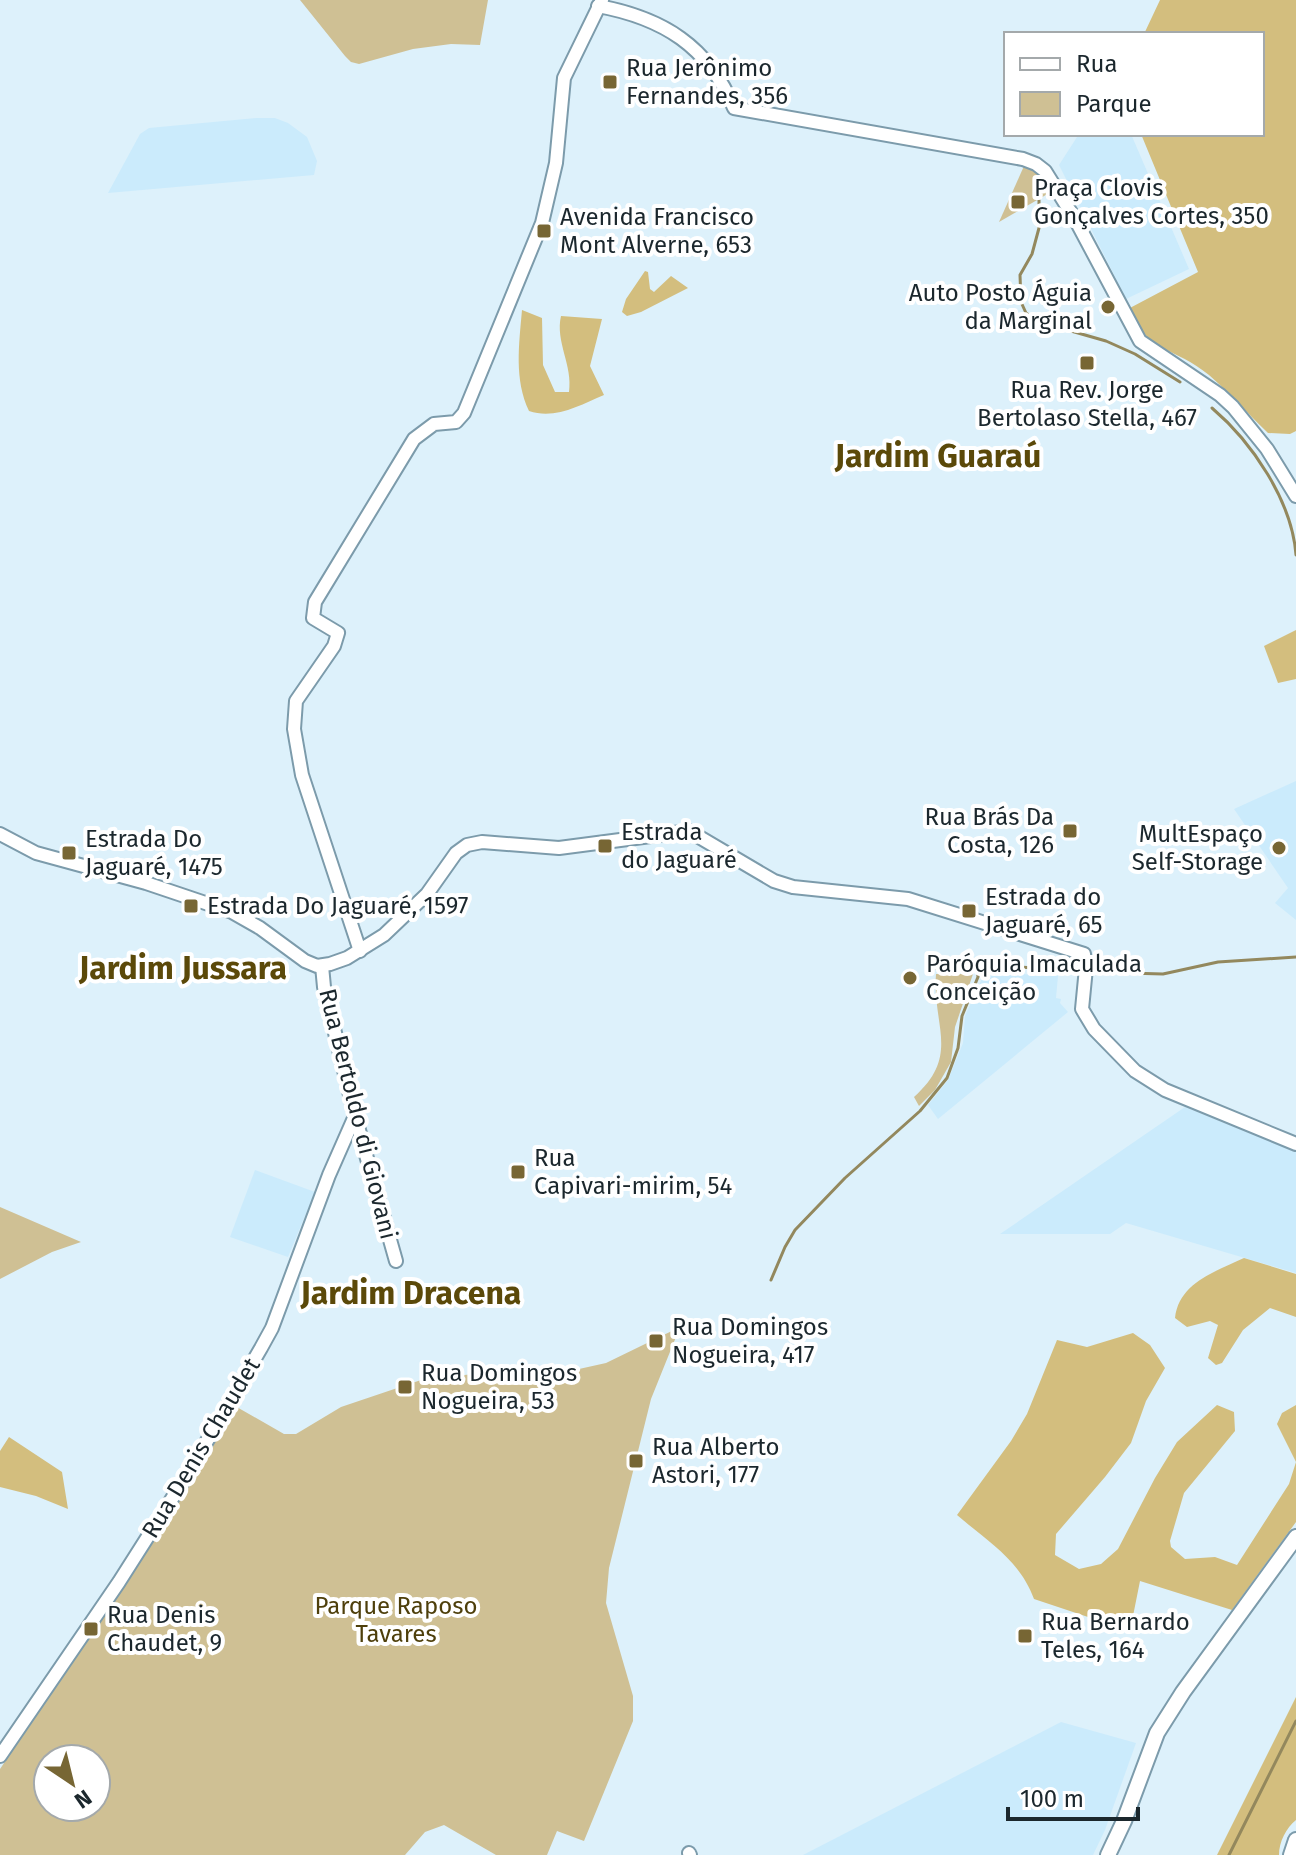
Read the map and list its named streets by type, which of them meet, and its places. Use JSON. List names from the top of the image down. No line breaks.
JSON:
{"streets":{"street":["Rua Bertoldo di Giovani","Rua Denis Chaudet"]},"crossings":[["Rua Bertoldo di Giovani","Rua Denis Chaudet"]],"districts":["Jardim Guaraú","Jardim Jussara","Jardim Dracena"],"parks":["Parque Raposo Tavares"],"places":{"transit":["Rua Jerônimo Fernandes, 356","Praça Clovis Gonçalves Cortes, 350","Avenida Francisco Mont Alverne, 653","Rua Rev. Jorge Bertolaso Stella, 467","Rua Brás Da Costa, 126","Estrada do Jaguaré","Estrada Do Jaguaré, 1475","Estrada Do Jaguaré, 1597","Estrada do Jaguaré, 65","Rua Capivari-mirim, 54","Rua Domingos Nogueira, 417","Rua Domingos Nogueira, 53","Rua Alberto Astori, 177","Rua Denis Chaudet, 9","Rua Bernardo Teles, 164"],"other":["Auto Posto Águia da Marginal","MultEspaço Self-Storage","Paróquia Imaculada Conceição"]},"legend":["Rua","Parque"],"scale_bar":"100 m","north":"bottom right"}
